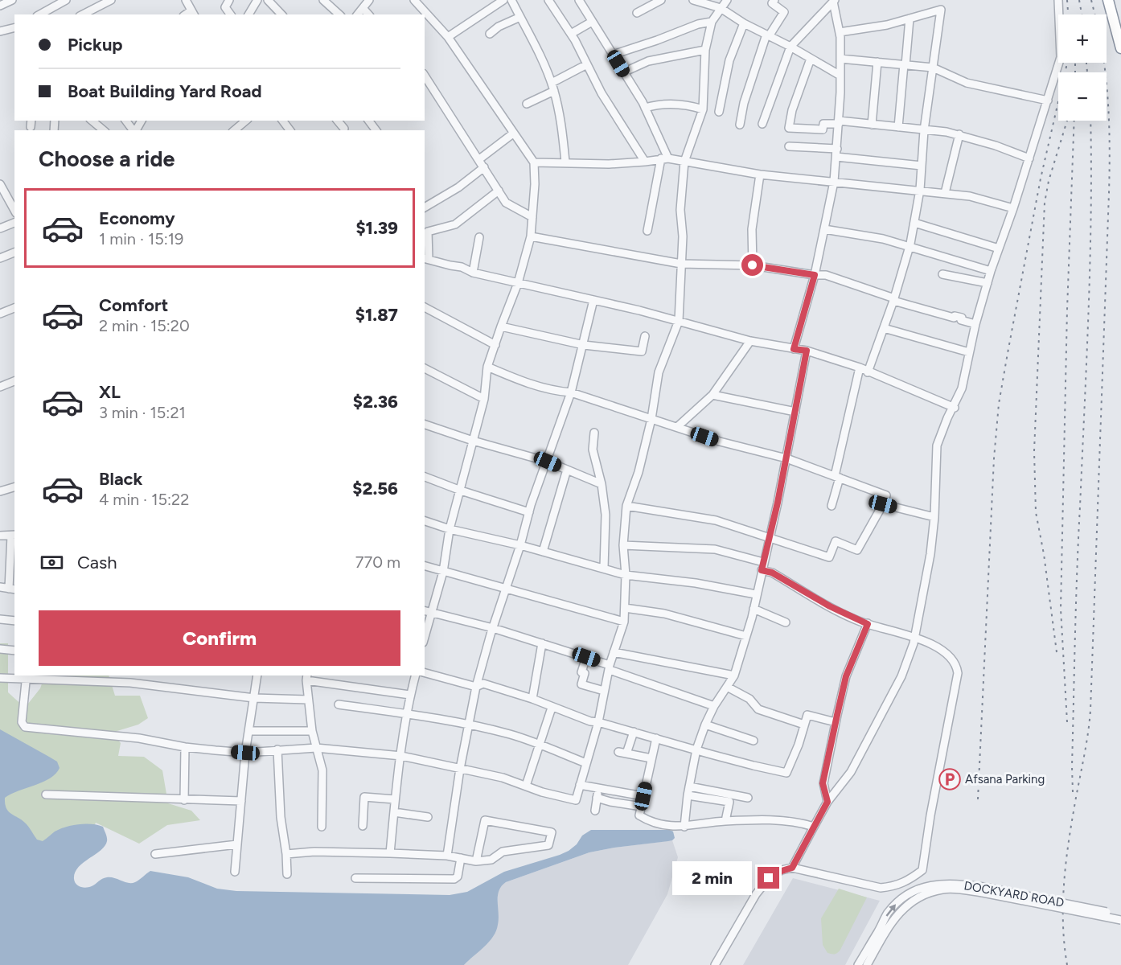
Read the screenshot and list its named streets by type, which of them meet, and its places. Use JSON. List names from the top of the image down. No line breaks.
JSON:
{"streets":{"street":["DOCKYARD ROAD"]},"one_way":["DOCKYARD ROAD"],"places":{"parking":["Afsana Parking"]},"page":{"map_buttons":["+","−"],"banner":["Pickup","Boat Building Yard Road"],"heading":"Choose a ride","list":[{"name":"Economy","note":"1 min · 15:19","value":"$1.39"},{"name":"Comfort","note":"2 min · 15:20","value":"$1.87"},{"name":"XL","note":"3 min · 15:21","value":"$2.36"},{"name":"Black","note":"4 min · 15:22","value":"$2.56"}],"pay":["Cash","770 m"],"buttons":"Confirm","bubble":"2 min"}}
